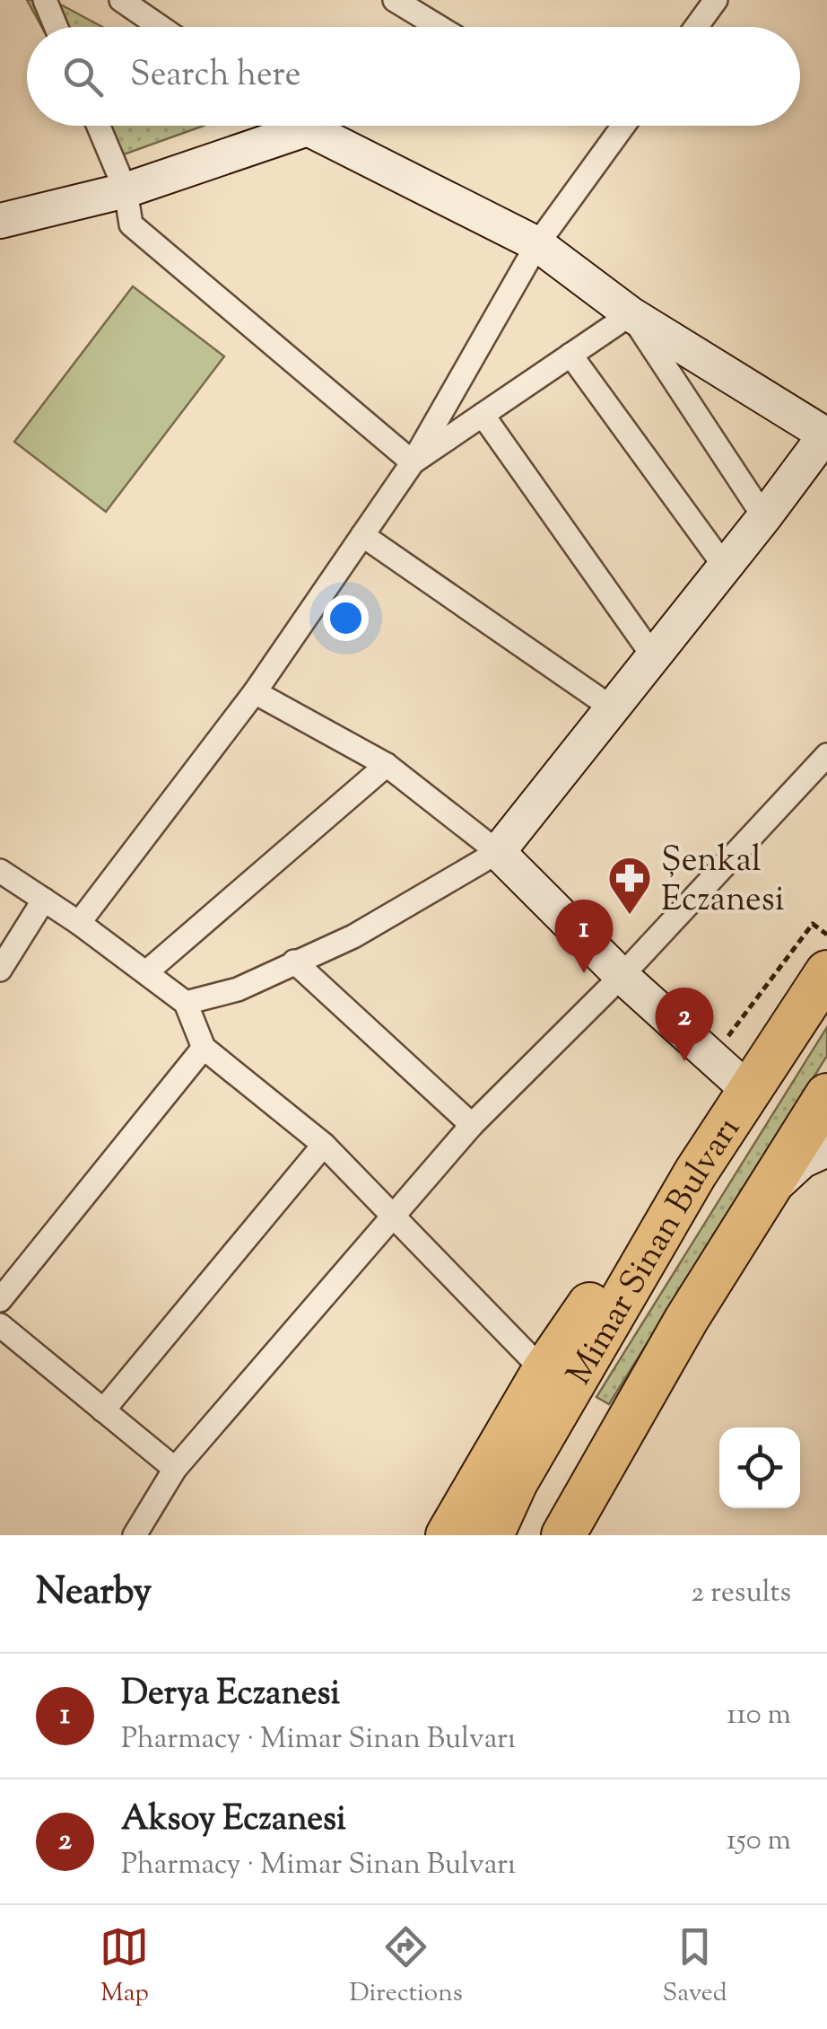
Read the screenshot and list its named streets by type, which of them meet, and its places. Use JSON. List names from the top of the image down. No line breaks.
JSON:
{"streets":{"highway":["Mimar Sinan Bulvarı"]},"places":{"pharmacy":["Şenkal Eczanesi"]},"page":{"search":"Search here","pins":["1","2"],"heading":["Nearby","2 results"],"list":[{"mark":"1","name":"Derya Eczanesi","note":"Pharmacy · Mimar Sinan Bulvarı","value":"110 m"},{"mark":"2","name":"Aksoy Eczanesi","note":"Pharmacy · Mimar Sinan Bulvarı","value":"150 m"}],"nav":["Map","Directions","Saved"]}}
